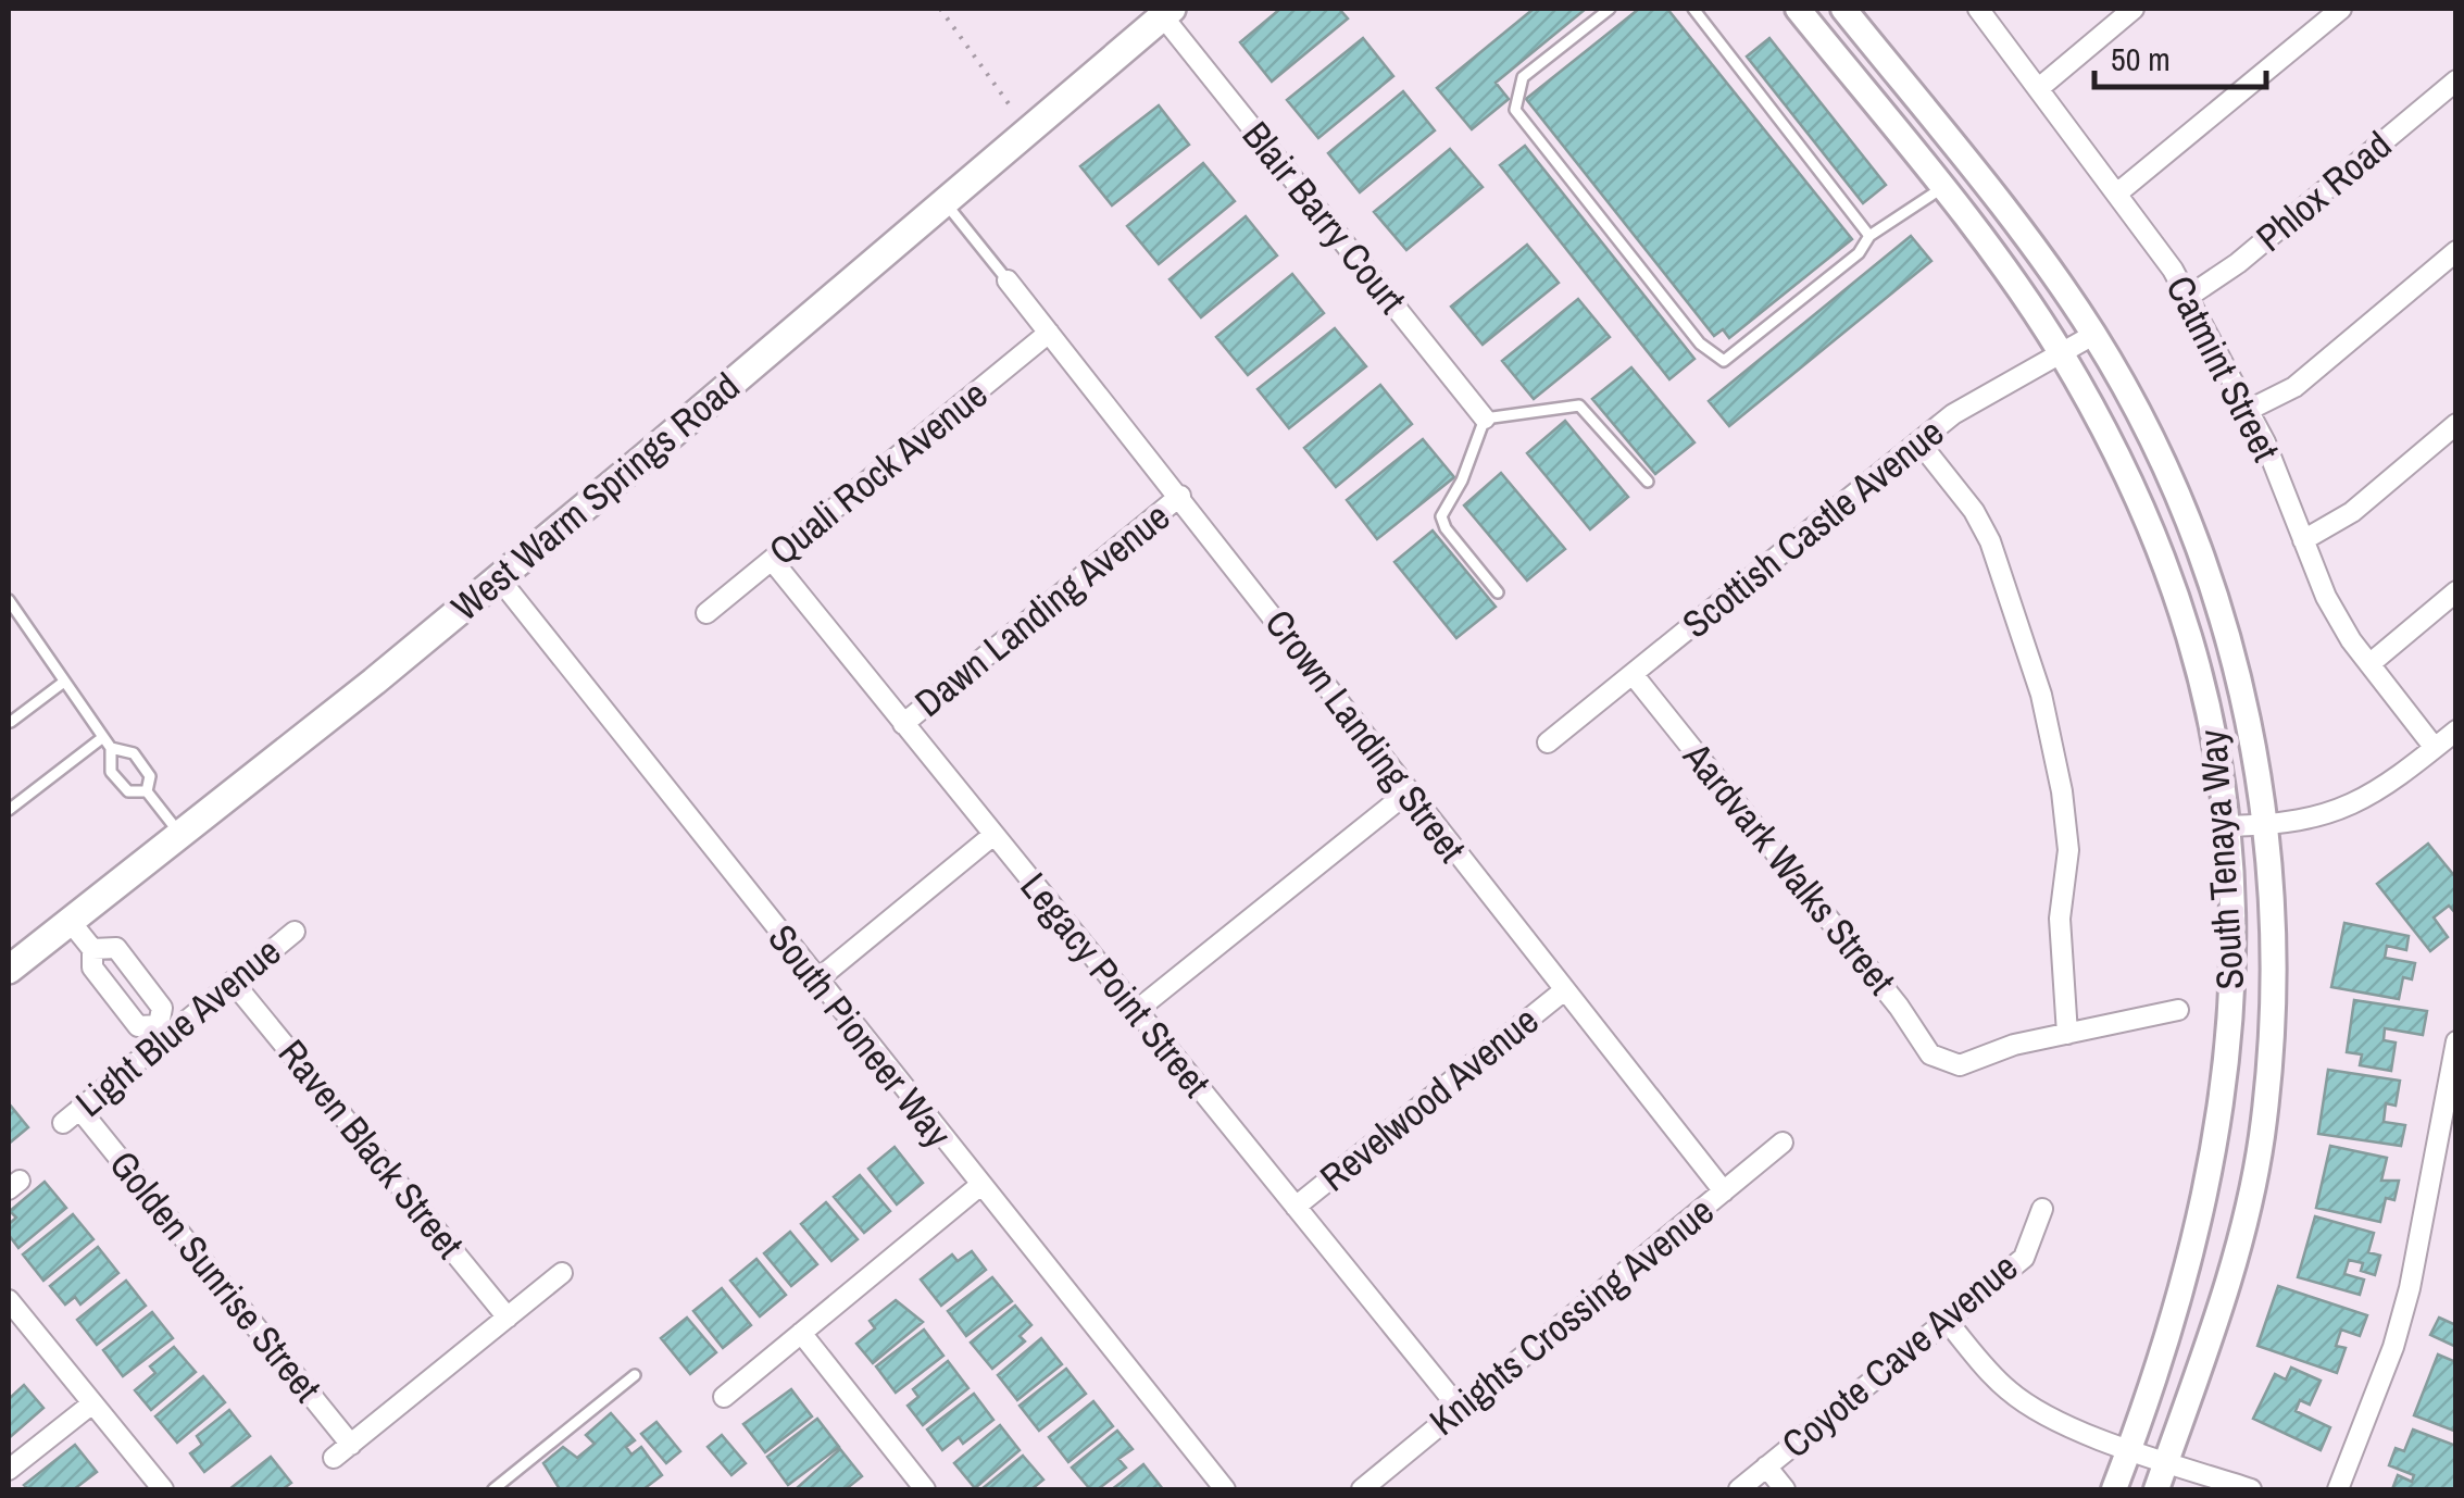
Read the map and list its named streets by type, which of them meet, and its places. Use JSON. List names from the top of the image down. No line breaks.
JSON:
{"streets":{"main road":["West Warm Springs Road"],"street":["Phlox Road","Blair Barry Court","Catmint Street","Quali Rock Avenue","Scottish Castle Avenue","Dawn Landing Avenue","Crown Landing Street","South Tenaya Way","Aardvark Walks Street","Legacy Point Street","Light Blue Avenue","South Pioneer Way","Revelwood Avenue","Raven Black Street","Golden Sunrise Street","Knights Crossing Avenue","Coyote Cave Avenue"]},"crossings":[["Phlox Road","Catmint Street"],["Blair Barry Court","West Warm Springs Road"],["Quali Rock Avenue","Crown Landing Street"],["Quali Rock Avenue","Legacy Point Street"],["West Warm Springs Road","South Pioneer Way"],["Scottish Castle Avenue","South Tenaya Way"],["Scottish Castle Avenue","Aardvark Walks Street"],["Dawn Landing Avenue","Crown Landing Street"],["Dawn Landing Avenue","Legacy Point Street"],["Crown Landing Street","Revelwood Avenue"],["Crown Landing Street","Knights Crossing Avenue"],["Legacy Point Street","Revelwood Avenue"],["Legacy Point Street","Knights Crossing Avenue"],["Light Blue Avenue","Raven Black Street"],["Light Blue Avenue","Golden Sunrise Street"]],"scale_bar":"50 m"}
